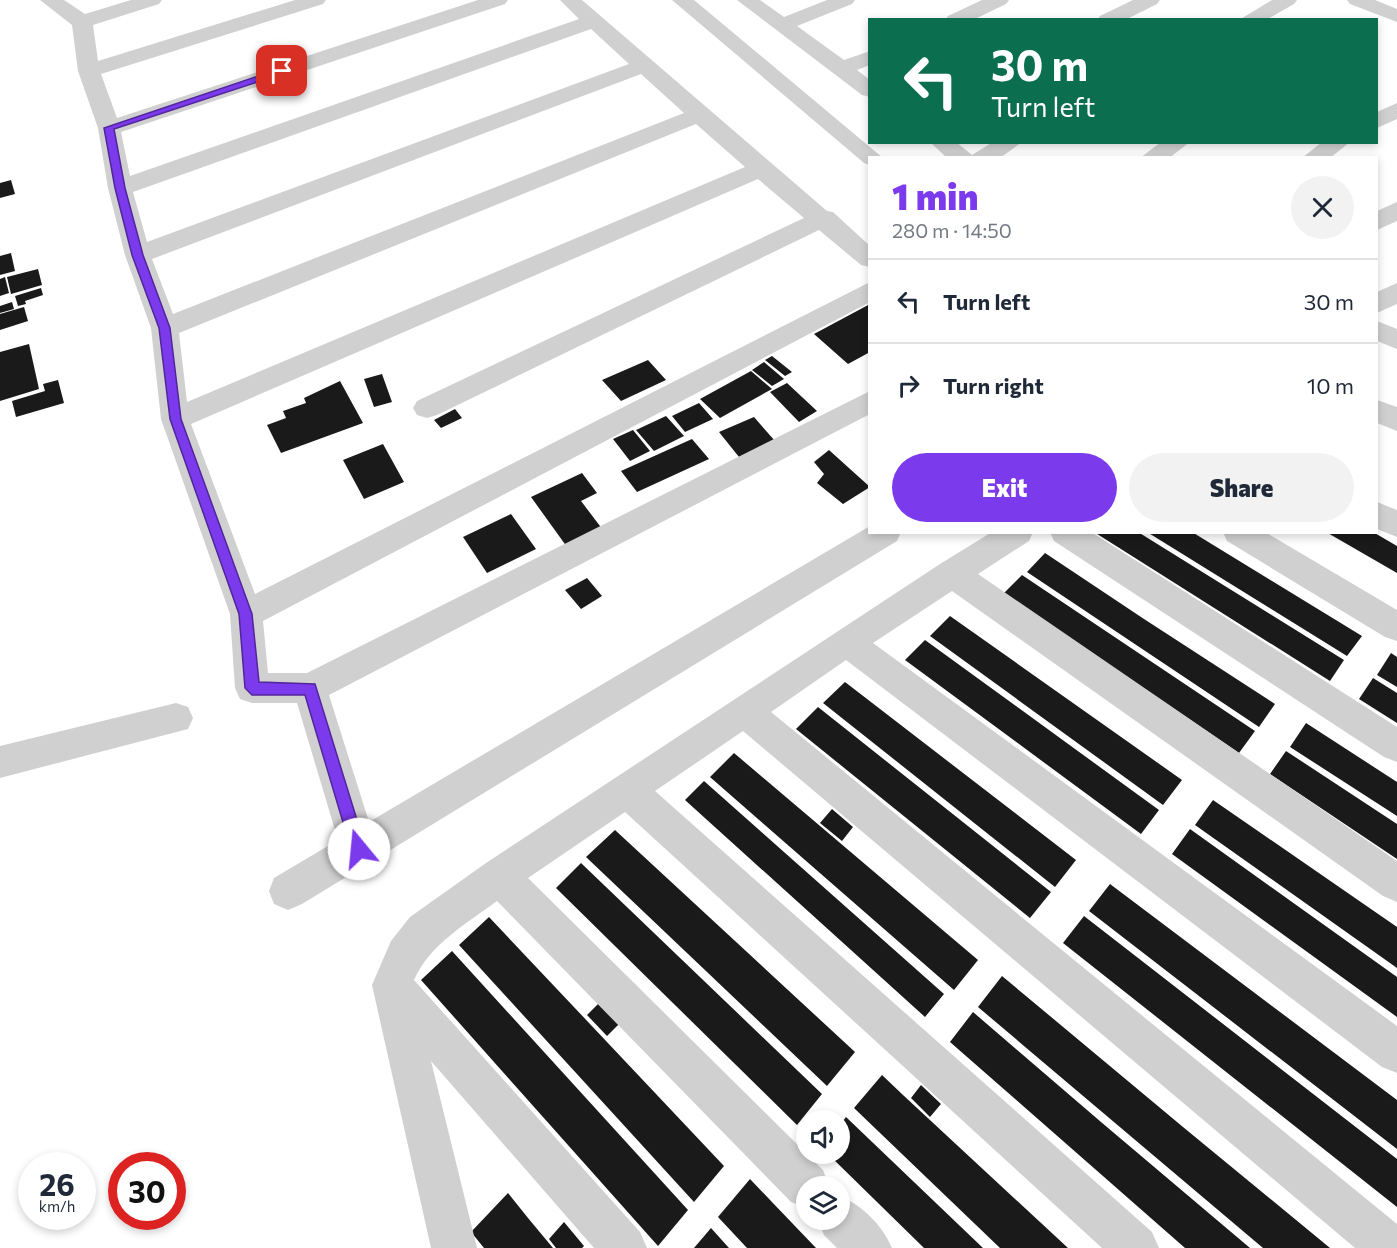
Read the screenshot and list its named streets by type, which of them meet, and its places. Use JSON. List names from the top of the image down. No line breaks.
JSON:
{"page":{"turn":["30 m","Turn left"],"heading":["1 min","280 m · 14:50"],"list":[{"name":"Turn left","value":"30 m"},{"name":"Turn right","value":"10 m"}],"buttons":["Exit","Share"],"speed":"26 km/h","limit":"30"}}
